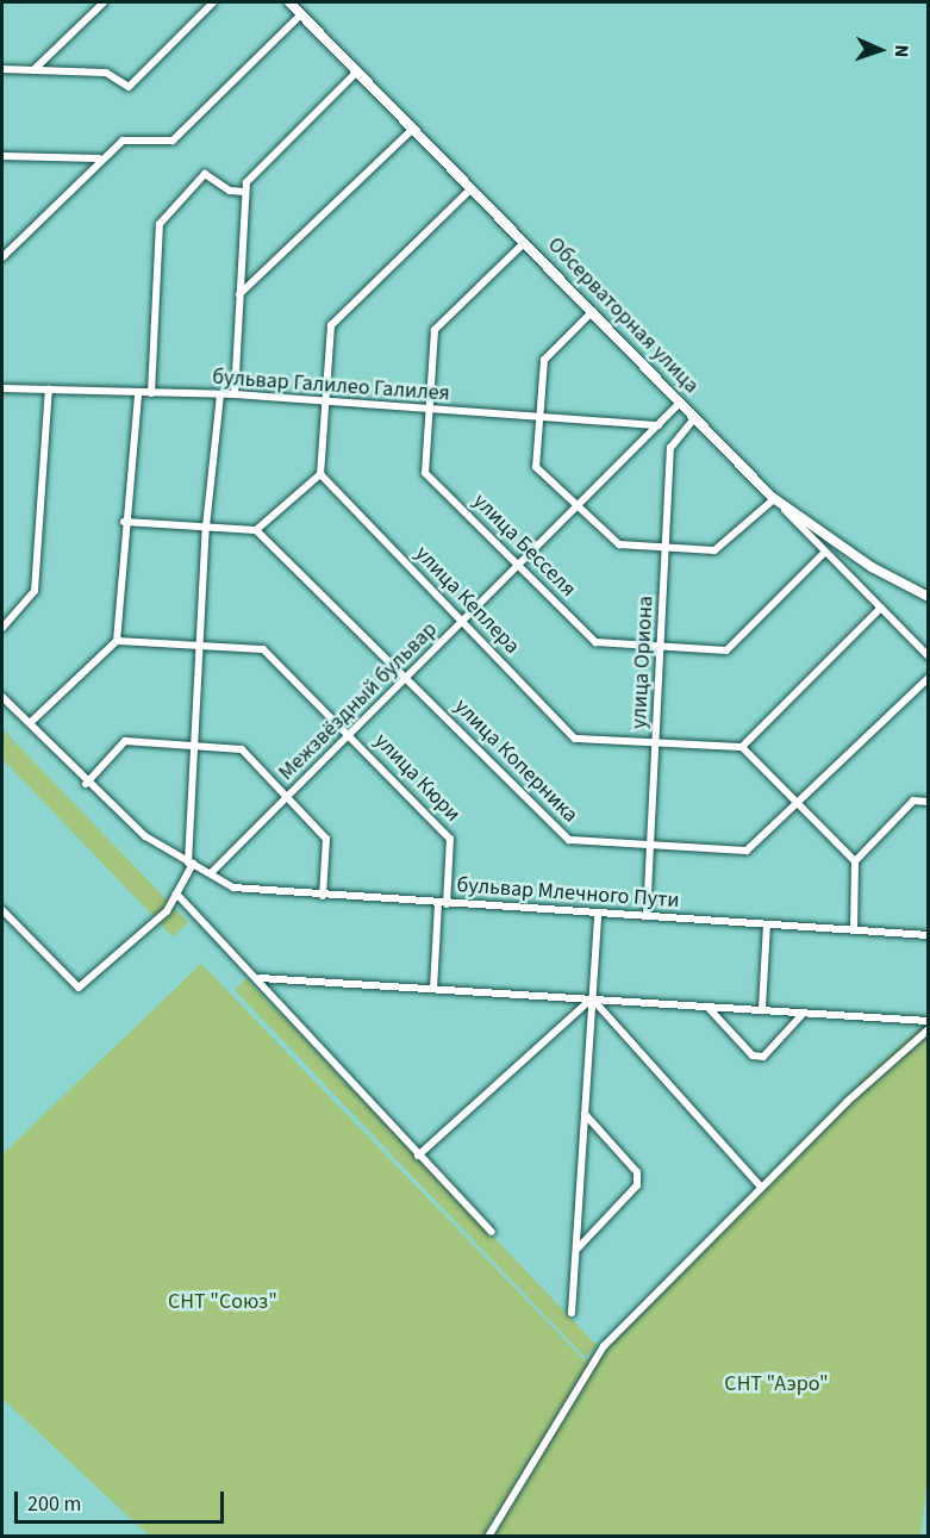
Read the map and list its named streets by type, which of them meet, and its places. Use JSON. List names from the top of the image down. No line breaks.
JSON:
{"streets":{"main road":["Обсерваторная улица"],"street":["бульвар Галилео Галилея","улица Бесселя","улица Кеплера","улица Ориона","Межзвёздный бульвар","улица Коперника","улица Кюри","бульвар Млечного Пути"]},"crossings":[["Обсерваторная улица","улица Бесселя"],["Обсерваторная улица","улица Ориона"],["Обсерваторная улица","Межзвёздный бульвар"],["бульвар Галилео Галилея","улица Бесселя"],["бульвар Галилео Галилея","Межзвёздный бульвар"],["улица Бесселя","улица Ориона"],["улица Бесселя","Межзвёздный бульвар"],["улица Кеплера","улица Ориона"],["улица Кеплера","Межзвёздный бульвар"],["улица Ориона","улица Коперника"],["улица Ориона","бульвар Млечного Пути"],["Межзвёздный бульвар","улица Коперника"],["Межзвёздный бульвар","улица Кюри"],["Межзвёздный бульвар","бульвар Млечного Пути"],["улица Кюри","бульвар Млечного Пути"]],"parks":["СНТ \"Союз\"","СНТ \"Аэро\""],"scale_bar":"200 m","north":"right"}
